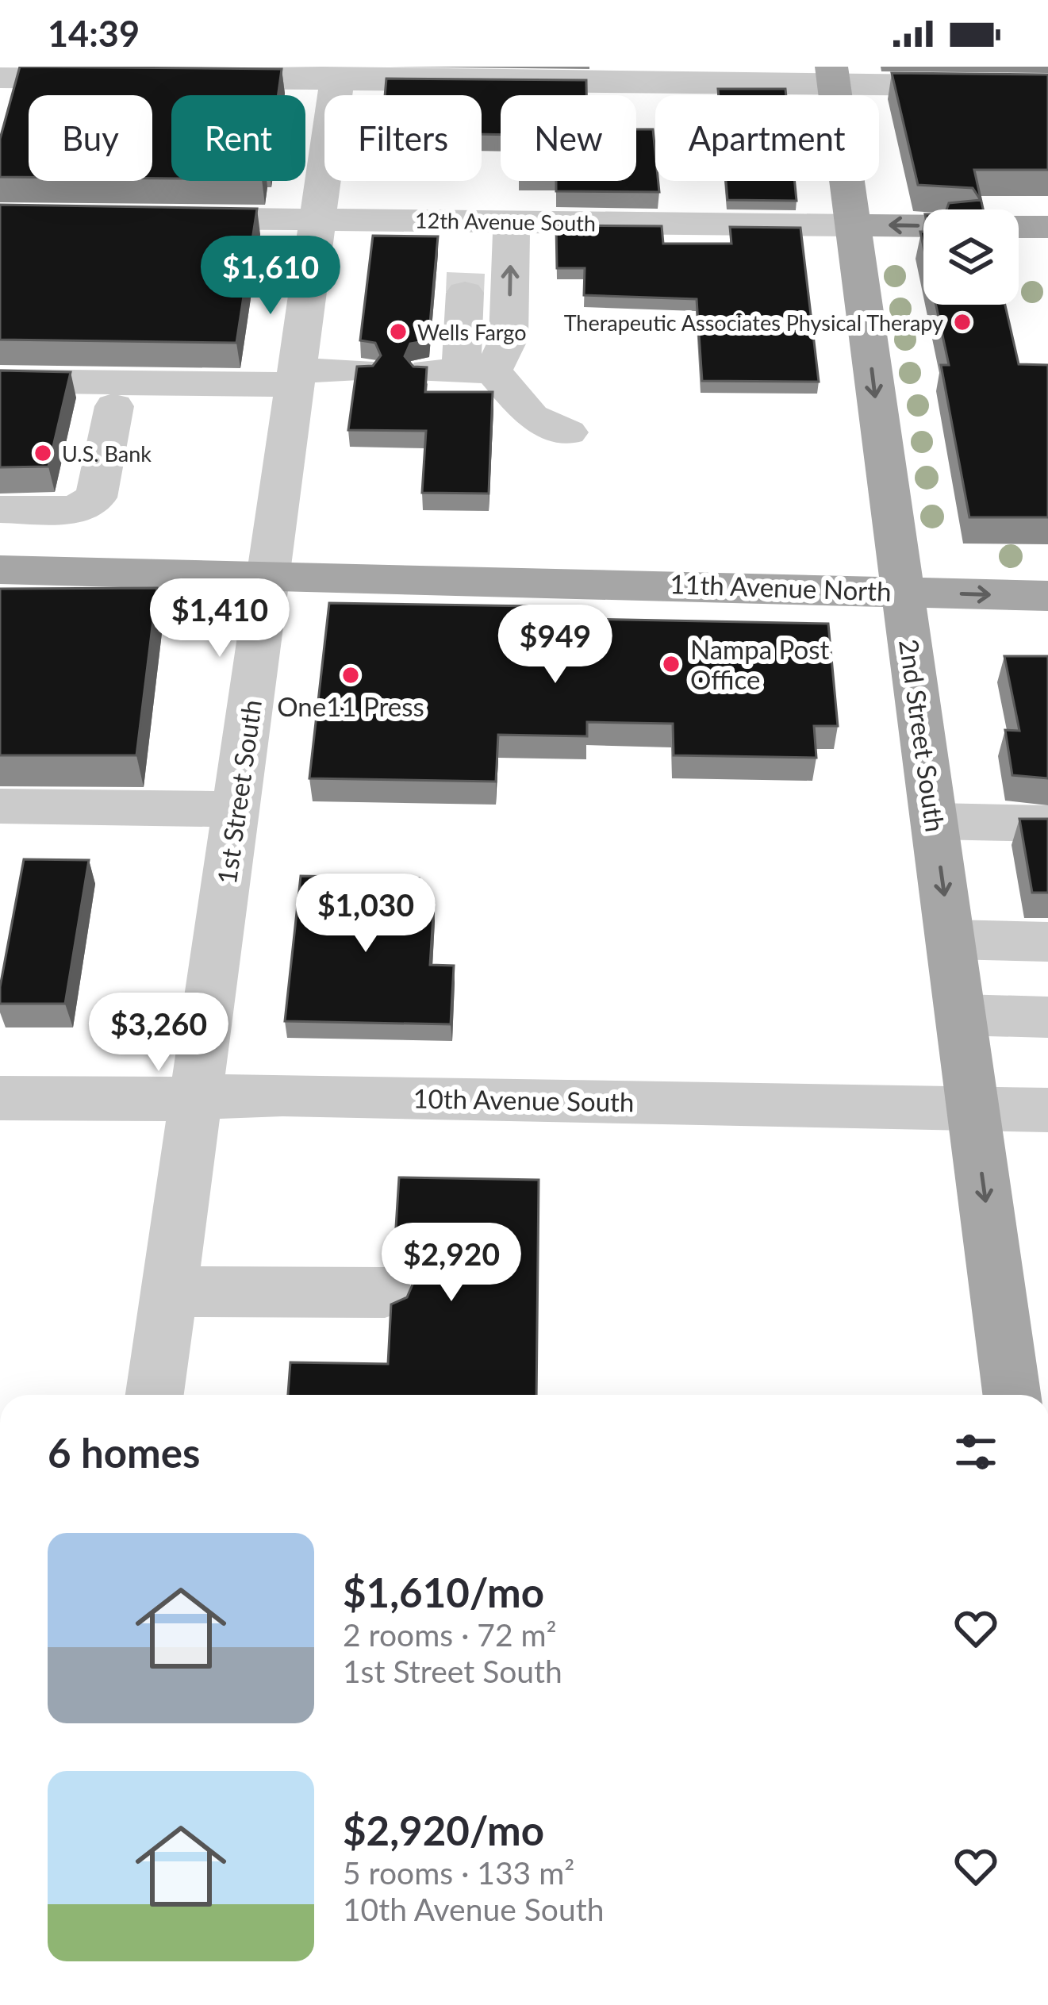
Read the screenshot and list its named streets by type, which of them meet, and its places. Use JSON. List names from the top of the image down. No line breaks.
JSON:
{"streets":{"main road":["12th Avenue South","11th Avenue North","2nd Street South"],"street":["1st Street South","10th Avenue South"]},"crossings":[["12th Avenue South","2nd Street South"],["12th Avenue South","1st Street South"],["11th Avenue North","2nd Street South"],["11th Avenue North","1st Street South"],["2nd Street South","10th Avenue South"],["1st Street South","10th Avenue South"]],"one_way":["2nd Street South"],"places":["Therapeutic Associates Physical Therapy","Wells Fargo","U.S. Bank","Nampa Post Office","One11 Press"],"page":{"status":"14:39","chip":["Buy","Rent","Filters","New","Apartment"],"price":["$1,610","$1,410","$949","$1,030","$3,260","$2,920"],"heading":"6 homes","list":[{"name":"$1,610/mo","note":"2 rooms · 72 m² · 1st Street South"},{"name":"$2,920/mo","note":"5 rooms · 133 m² · 10th Avenue South"}]}}
